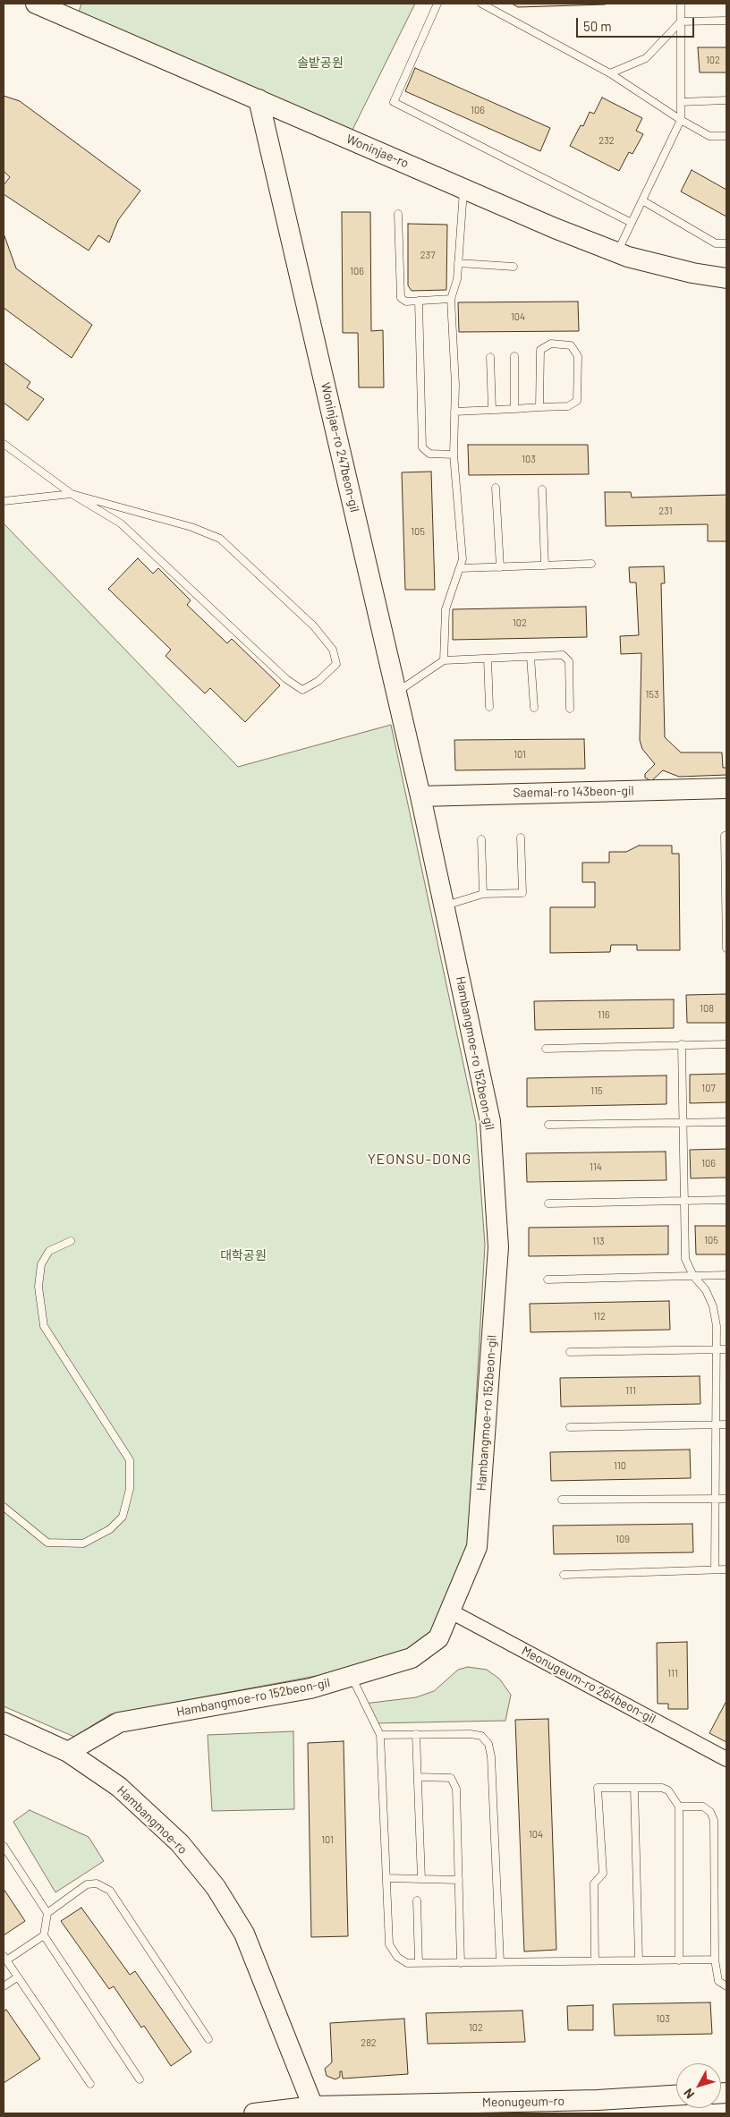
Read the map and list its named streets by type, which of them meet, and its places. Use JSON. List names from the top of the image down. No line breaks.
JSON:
{"streets":{"street":["Woninjae-ro","Woninjae-ro 247beon-gil","Saemal-ro 143beon-gil","Hambangmoe-ro 152beon-gil","Meonugeum-ro 264beon-gil","Hambangmoe-ro","Meonugeum-ro"]},"crossings":[["Woninjae-ro","Woninjae-ro 247beon-gil"],["Woninjae-ro 247beon-gil","Saemal-ro 143beon-gil"],["Woninjae-ro 247beon-gil","Hambangmoe-ro 152beon-gil"],["Saemal-ro 143beon-gil","Hambangmoe-ro 152beon-gil"],["Hambangmoe-ro 152beon-gil","Meonugeum-ro 264beon-gil"],["Hambangmoe-ro 152beon-gil","Hambangmoe-ro"],["Hambangmoe-ro","Meonugeum-ro"]],"districts":["YEONSU-DONG"],"parks":["솔밭공원","대학공원"],"house_numbers":["102","106","232","237","106","104","103","231","105","102","153","101","108","116","107","115","106","114","105","113","112","111","110","109","111","104","101","103","102","282"],"scale_bar":"50 m","north":"bottom left"}
